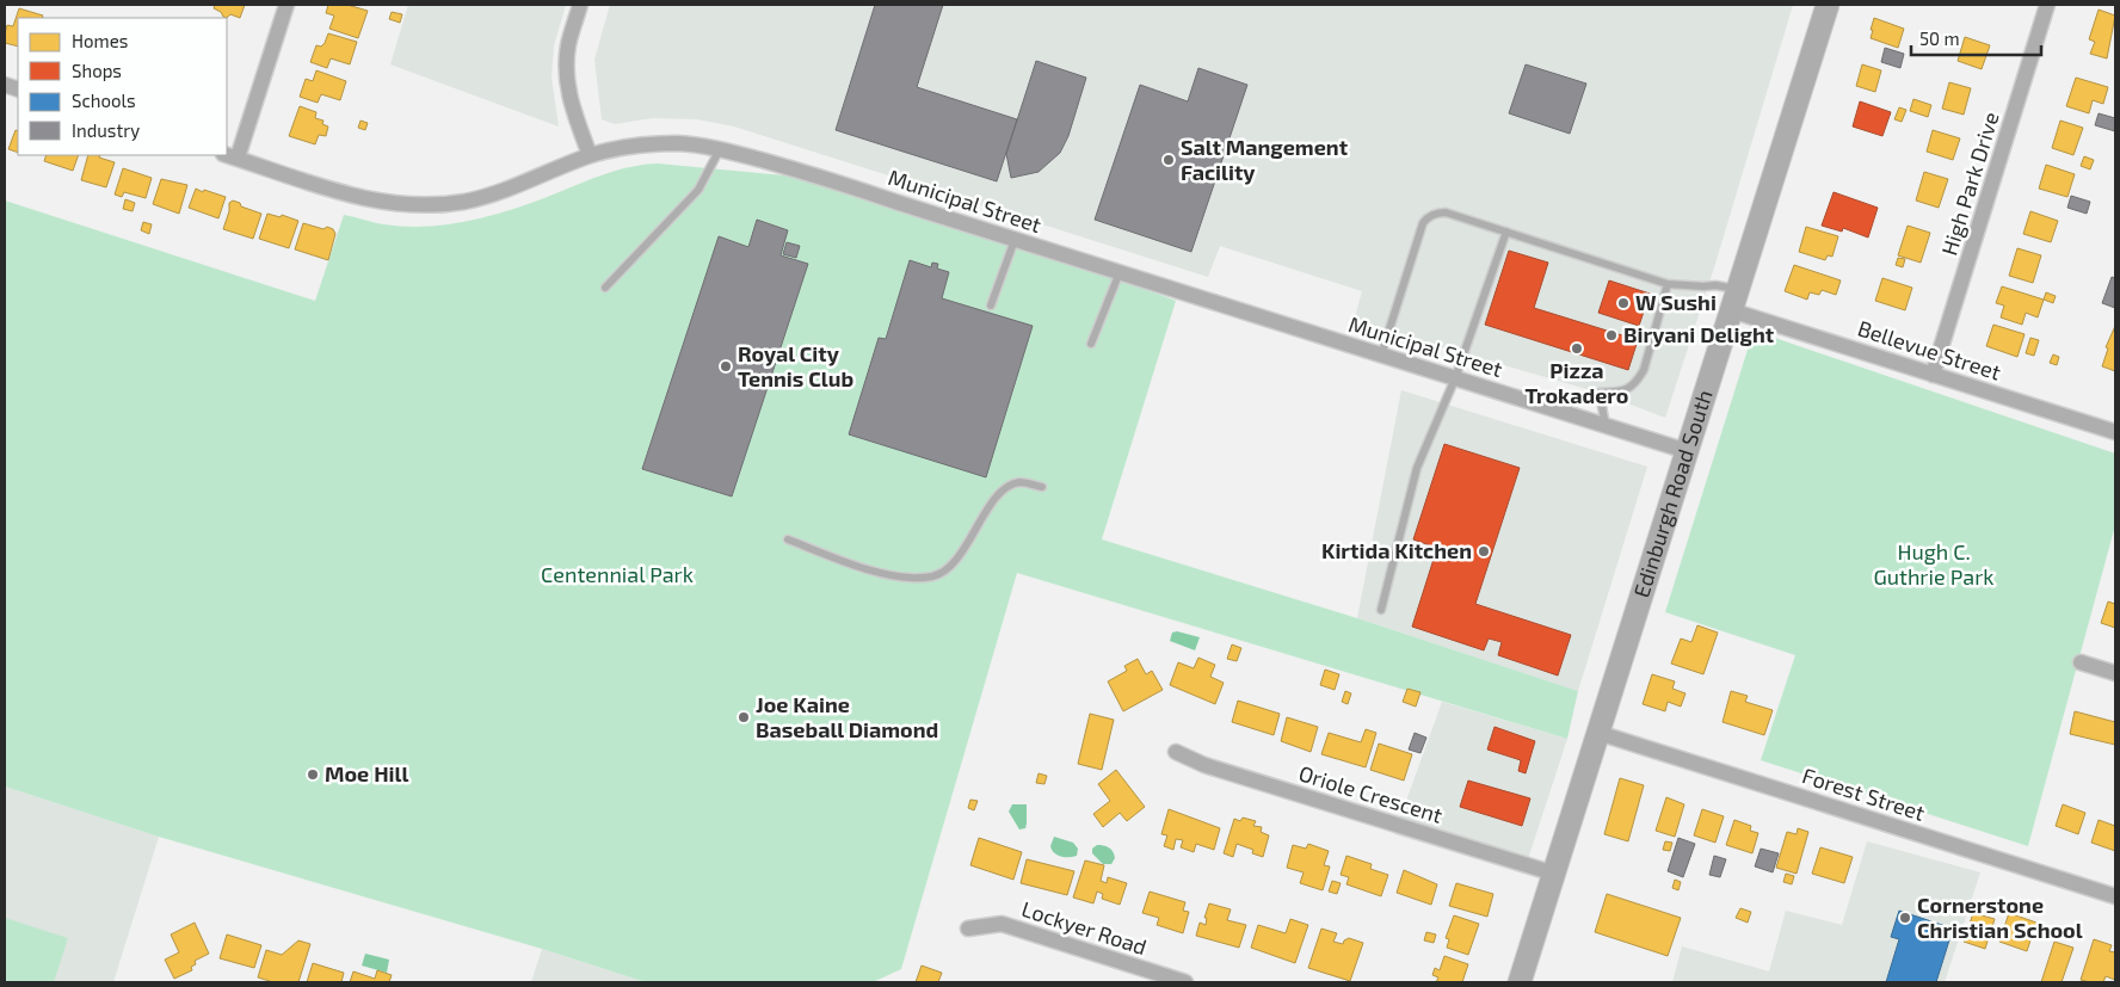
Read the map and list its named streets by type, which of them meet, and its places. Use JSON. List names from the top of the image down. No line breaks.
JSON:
{"streets":{"main road":["Edinburgh Road South"],"street":["High Park Drive","Municipal Street","Bellevue Street","Oriole Crescent","Forest Street","Lockyer Road"]},"crossings":[["High Park Drive","Bellevue Street"],["Municipal Street","Edinburgh Road South"],["Bellevue Street","Edinburgh Road South"],["Edinburgh Road South","Oriole Crescent"],["Edinburgh Road South","Forest Street"]],"parks":["Hugh C. Guthrie Park","Centennial Park"],"places":["Salt Mangement Facility","W Sushi","Biryani Delight","Pizza Trokadero","Royal City Tennis Club","Kirtida Kitchen","Joe Kaine Baseball Diamond","Moe Hill","Cornerstone Christian School"],"legend":["Homes","Shops","Schools","Industry"],"scale_bar":"50 m"}
